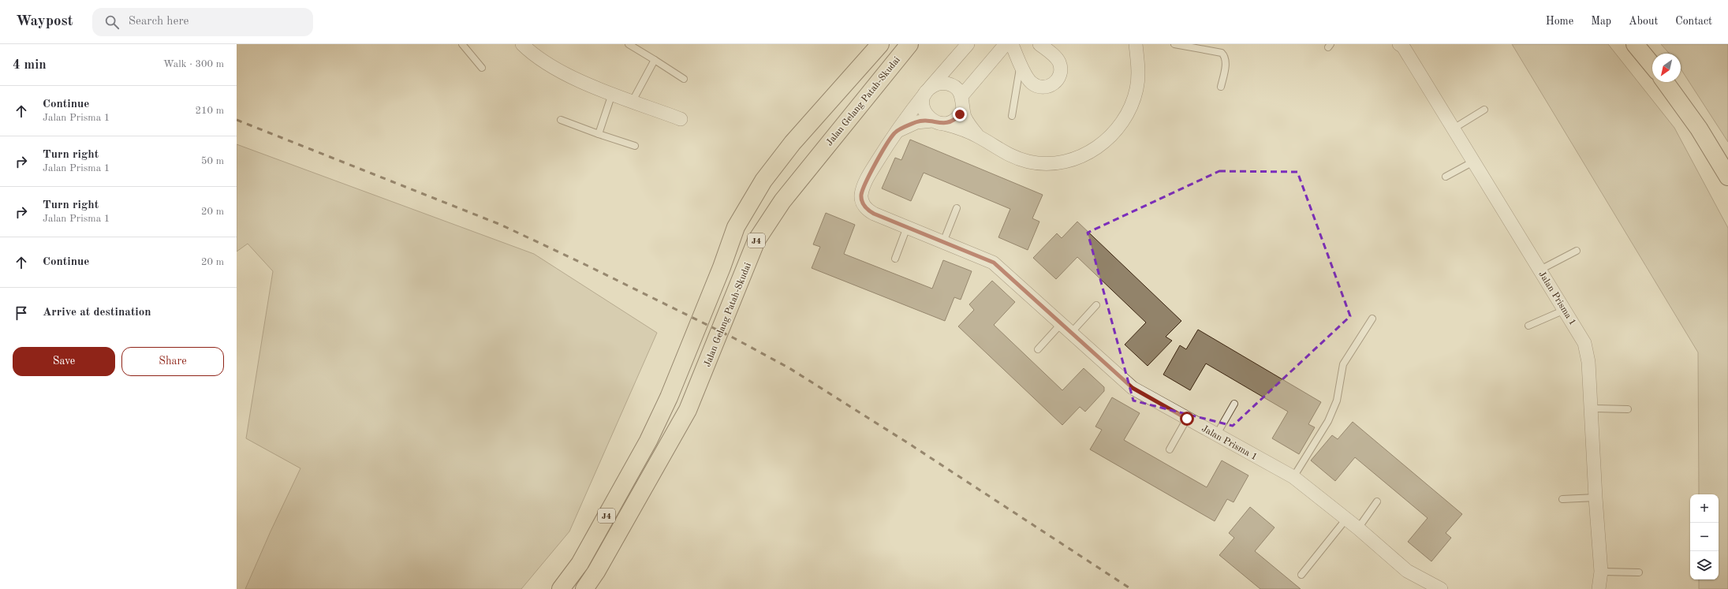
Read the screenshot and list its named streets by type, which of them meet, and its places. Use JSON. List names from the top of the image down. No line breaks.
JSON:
{"streets":{"main road":["Jalan Gelang Patah-Skudai","J4"],"street":["Jalan Prisma 1"]},"north":"bottom left","page":{"header":"Waypost","search":"Search here","nav":["Home","Map","About","Contact"],"heading":["4 min","Walk · 300 m"],"list":[["Continue","Jalan Prisma 1","210 m"],["Turn right","Jalan Prisma 1","50 m"],["Turn right","Jalan Prisma 1","20 m"],["Continue","20 m"],"Arrive at destination"],"buttons":["Save","Share"],"map_buttons":["+","−"]}}
